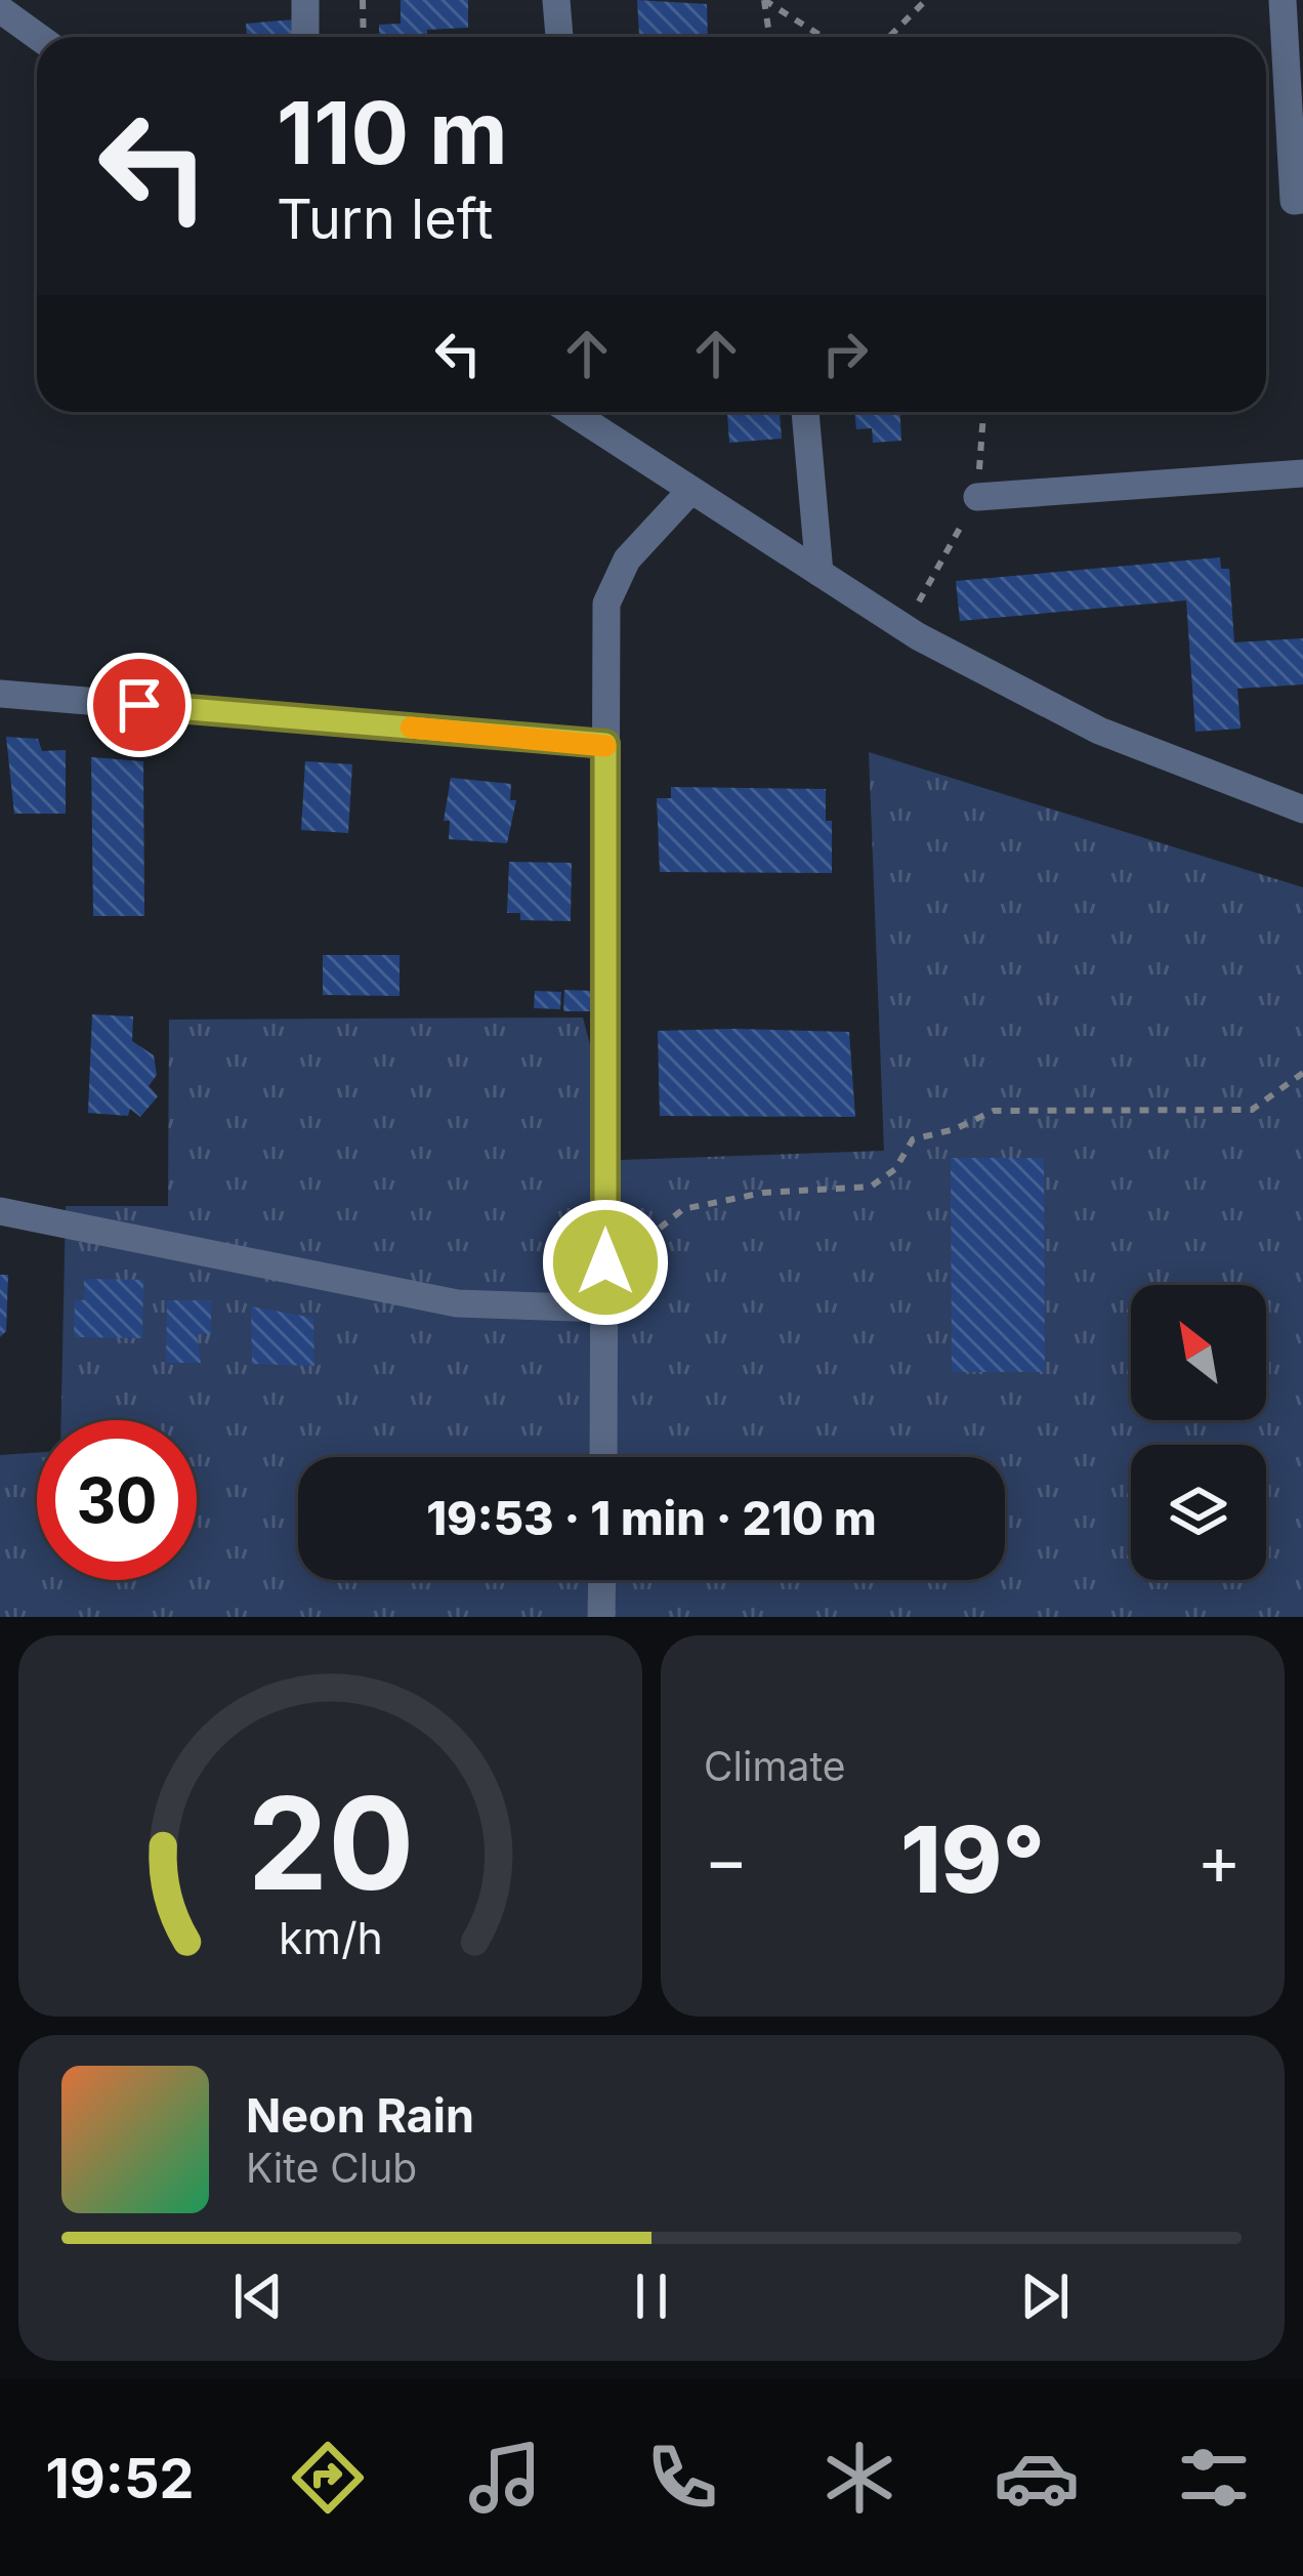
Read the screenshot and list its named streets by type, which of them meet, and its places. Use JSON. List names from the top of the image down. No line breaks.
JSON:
{"north":"top left","page":{"turn":["110 m","Turn left"],"limit":"30","trip":"19:53 · 1 min · 210 m","tile":"Climate","heat":["−","19°","+"],"song":["Neon Rain","Kite Club"],"tabs":"19:52","gauge":["20","km/h"]}}
